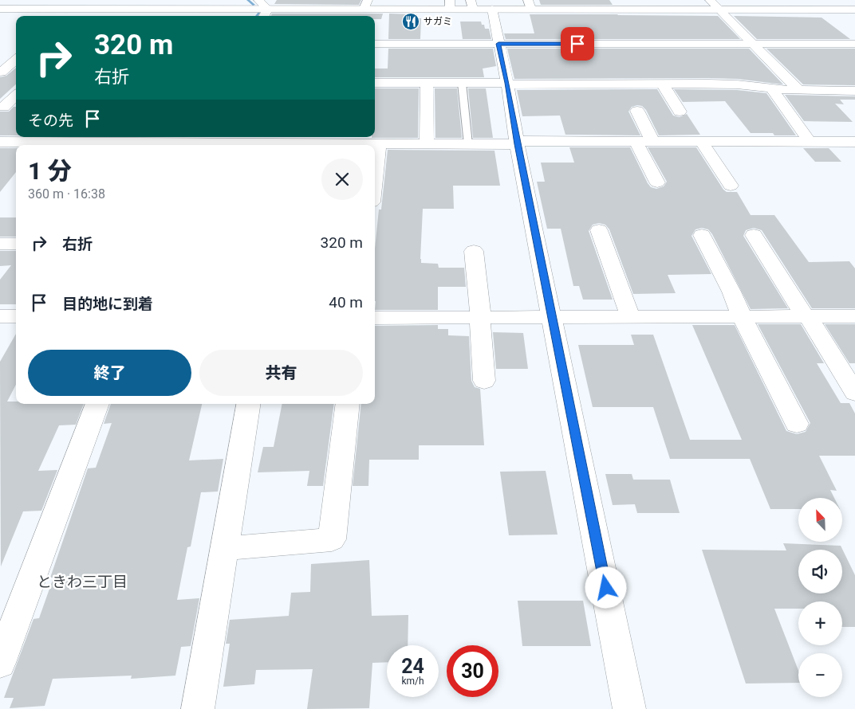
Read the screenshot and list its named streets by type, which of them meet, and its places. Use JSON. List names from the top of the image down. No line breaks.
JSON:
{"districts":["ときわ三丁目"],"places":{"restaurant":["サガミ"]},"north":"top left","page":{"turn":["320 m","右折"],"then":"その先","heading":["1 分","360 m · 16:38"],"list":[{"name":"右折","value":"320 m"},{"name":"目的地に到着","value":"40 m"}],"buttons":["終了","共有"],"map_buttons":["+","−"],"speed":"24 km/h","limit":"30"}}
